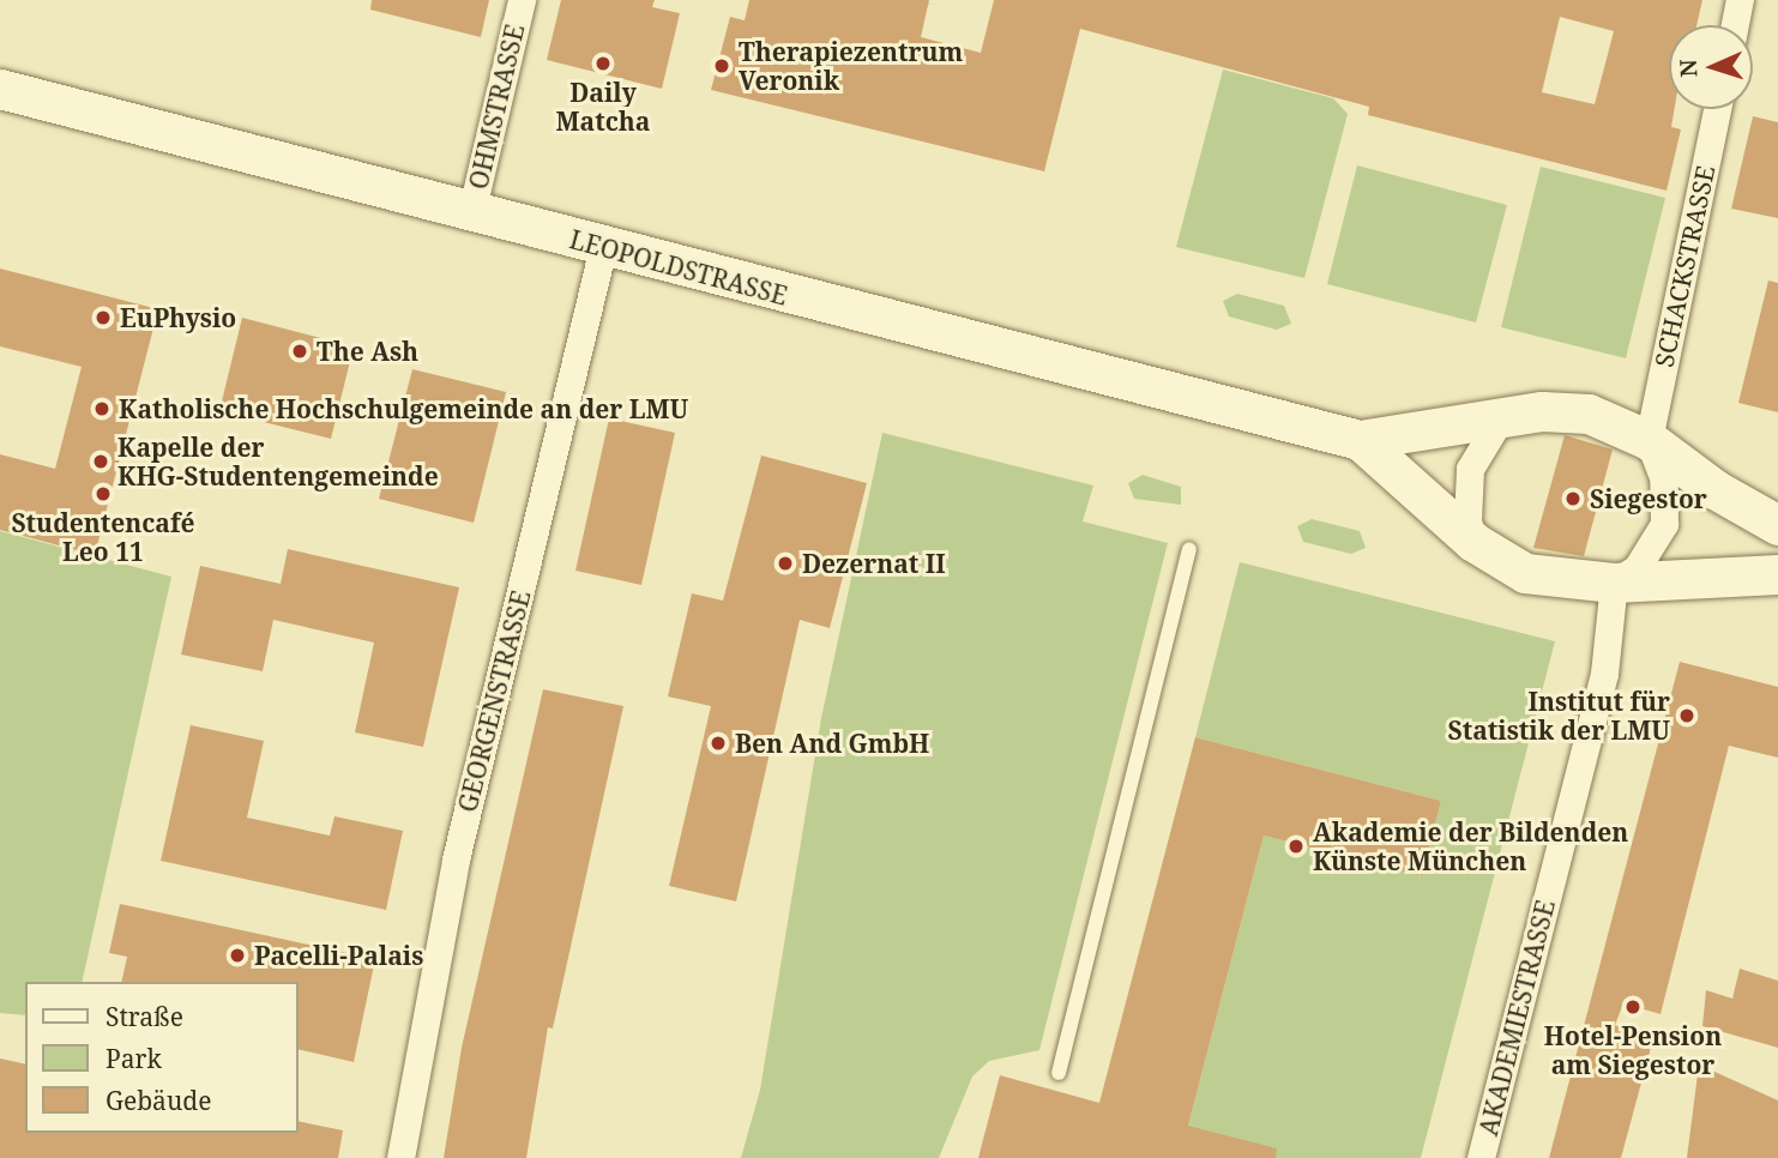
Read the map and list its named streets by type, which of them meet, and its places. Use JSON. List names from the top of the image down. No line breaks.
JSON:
{"streets":{"main road":["LEOPOLDSTRASSE"],"street":["OHMSTRASSE","SCHACKSTRASSE","GEORGENSTRASSE","AKADEMIESTRASSE"]},"crossings":[["OHMSTRASSE","LEOPOLDSTRASSE"],["SCHACKSTRASSE","LEOPOLDSTRASSE"],["SCHACKSTRASSE","AKADEMIESTRASSE"],["LEOPOLDSTRASSE","GEORGENSTRASSE"],["LEOPOLDSTRASSE","AKADEMIESTRASSE"]],"places":["Daily Matcha","Therapiezentrum Veronik","EuPhysio","The Ash","Katholische Hochschulgemeinde an der LMU","Kapelle der KHG-Studentengemeinde","Studentencafé Leo 11","Siegestor","Dezernat II","Institut für Statistik der LMU","Ben And GmbH","Akademie der Bildenden Künste München","Pacelli-Palais","Hotel-Pension am Siegestor"],"legend":["Straße","Park","Gebäude"],"north":"left"}
